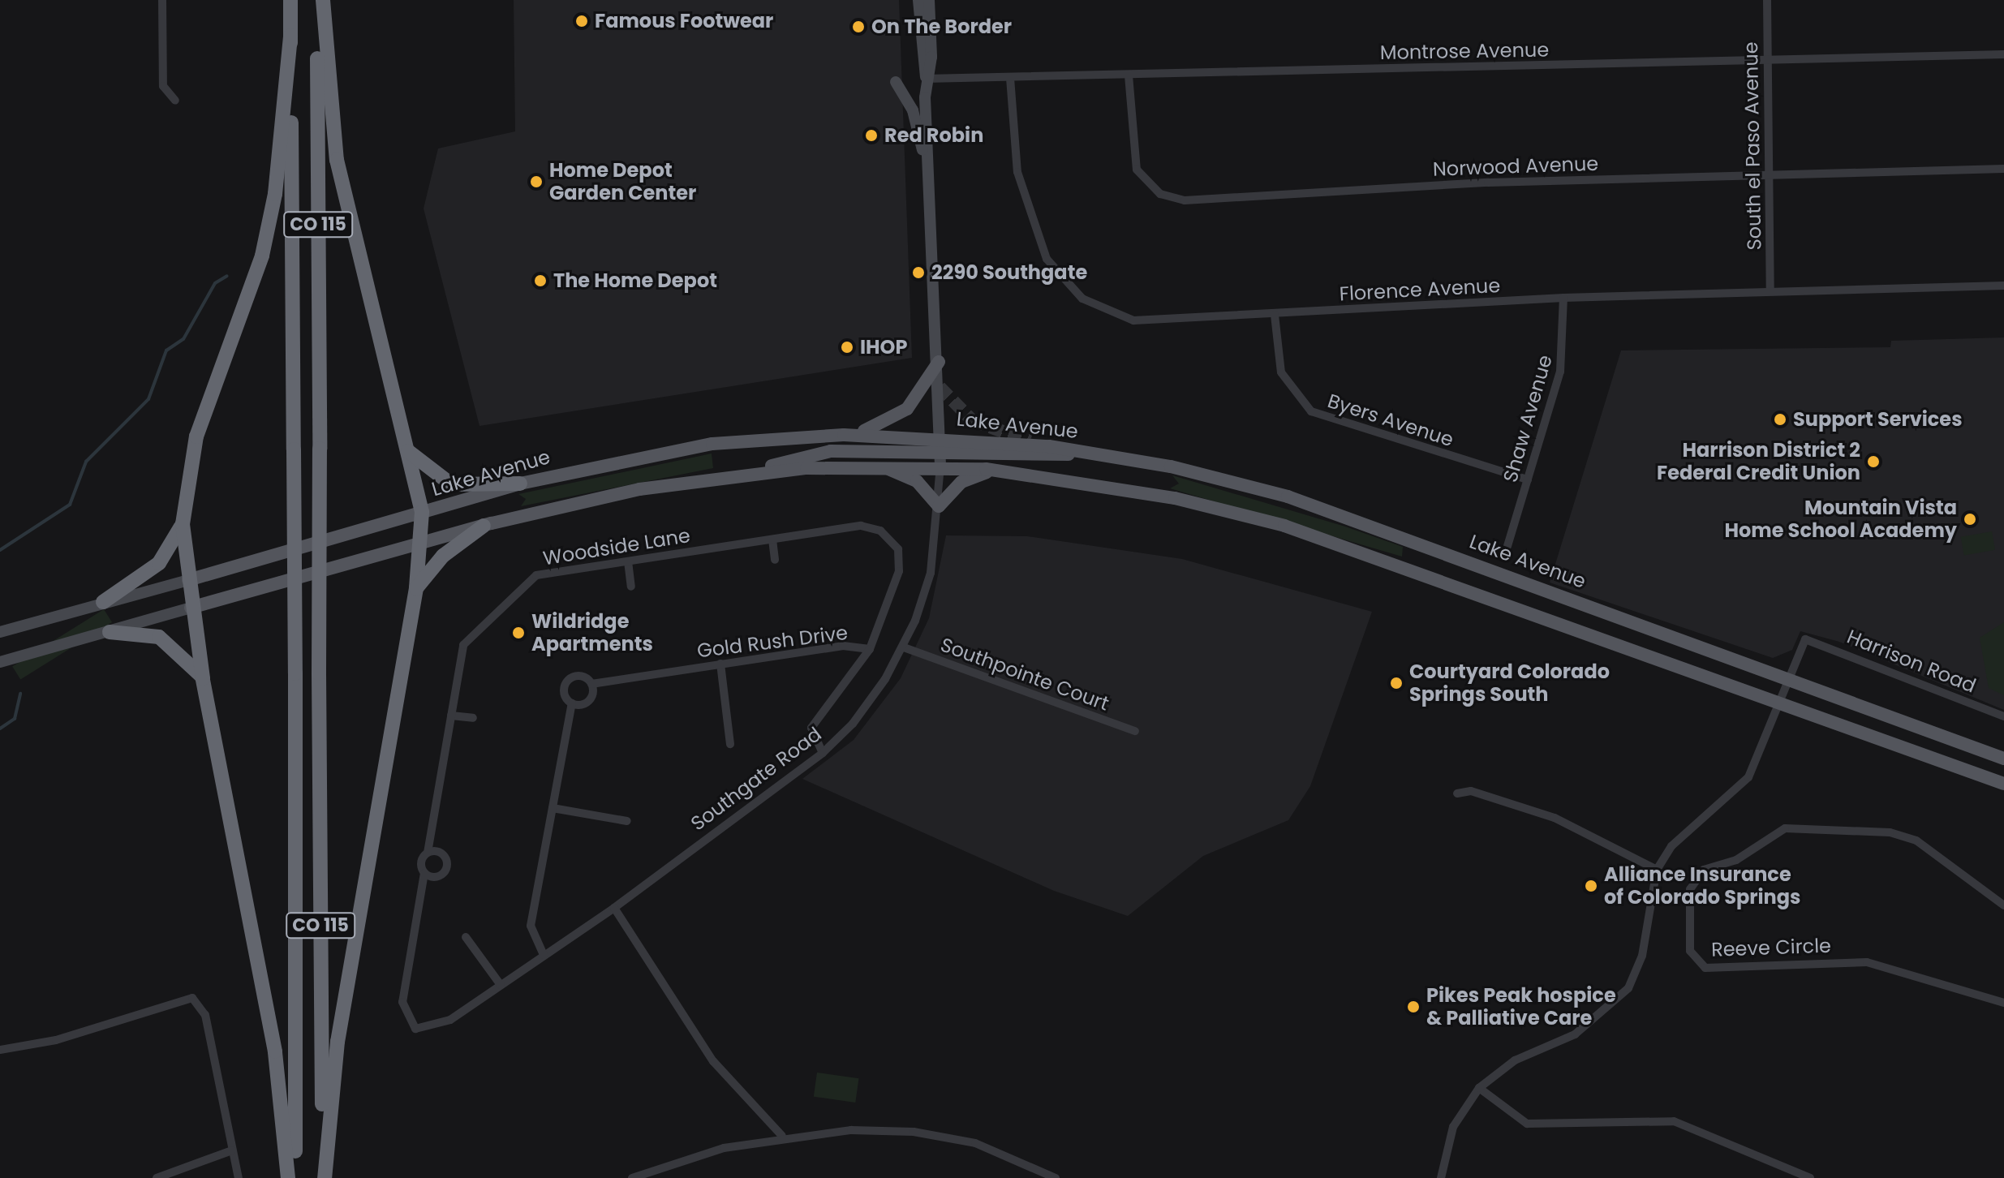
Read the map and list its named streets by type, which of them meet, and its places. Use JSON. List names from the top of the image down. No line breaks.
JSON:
{"streets":{"highway":["CO 115"],"main road":["Lake Avenue"],"street":["Montrose Avenue","South el Paso Avenue","Norwood Avenue","Florence Avenue","Shaw Avenue","Byers Avenue","Woodside Lane","Gold Rush Drive","Harrison Road","Southpointe Court","Southgate Road","Reeve Circle"]},"crossings":[["Montrose Avenue","South el Paso Avenue"],["Montrose Avenue","Norwood Avenue"],["Montrose Avenue","Florence Avenue"],["Montrose Avenue","Southgate Road"],["South el Paso Avenue","Norwood Avenue"],["South el Paso Avenue","Florence Avenue"],["Florence Avenue","Shaw Avenue"],["Florence Avenue","Byers Avenue"],["Shaw Avenue","Byers Avenue"],["Lake Avenue","Harrison Road"],["Lake Avenue","Southgate Road"],["Woodside Lane","Gold Rush Drive"],["Woodside Lane","Southgate Road"],["Gold Rush Drive","Southgate Road"],["Southpointe Court","Southgate Road"]],"places":["Famous Footwear","On The Border","Red Robin","Home Depot Garden Center","2290 Southgate","The Home Depot","IHOP","Support Services","Harrison District 2 Federal Credit Union","Mountain Vista Home School Academy","Wildridge Apartments","Courtyard Colorado Springs South","Alliance Insurance of Colorado Springs","Pikes Peak hospice & Palliative Care"]}
